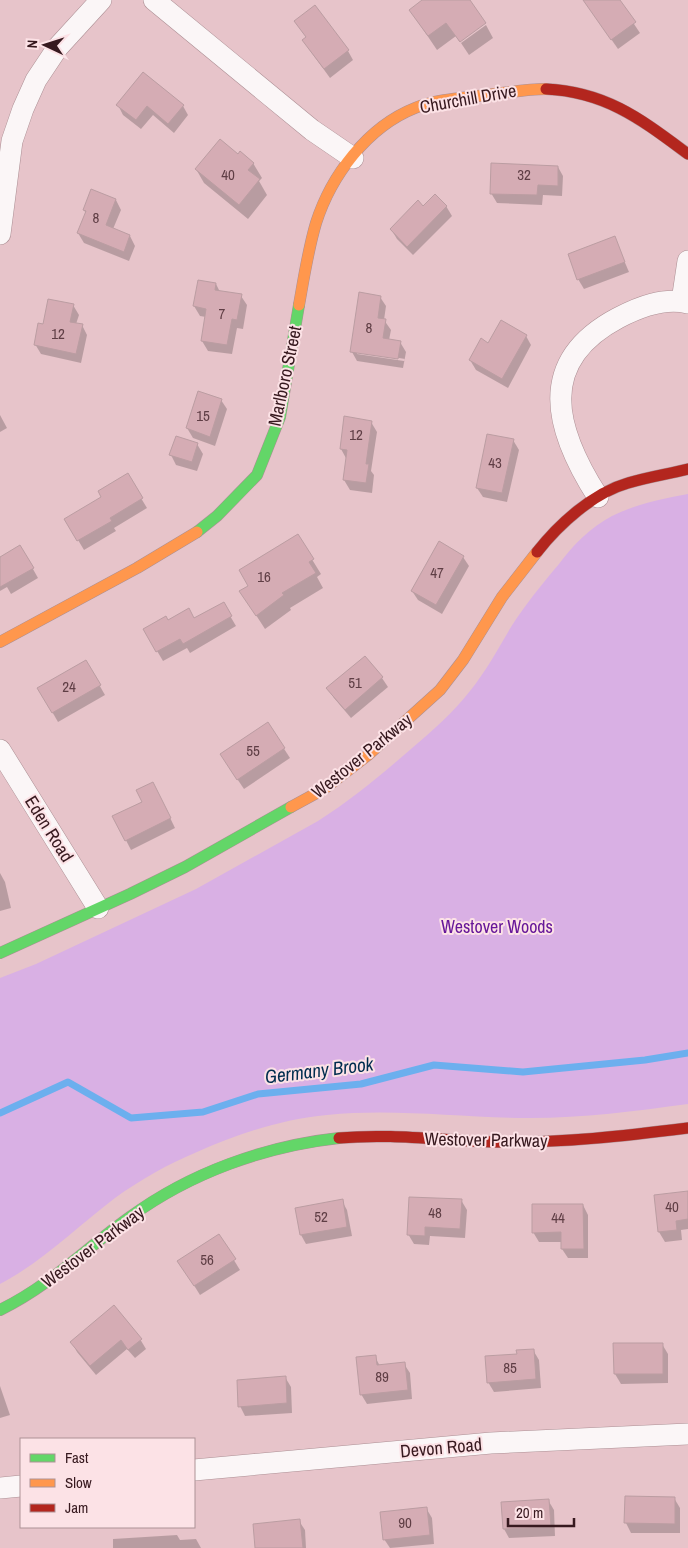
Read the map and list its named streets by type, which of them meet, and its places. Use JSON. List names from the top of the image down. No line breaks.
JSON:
{"streets":{"street":["Churchill Drive","Marlboro Street","Westover Parkway","Eden Road","Devon Road"]},"crossings":[["Churchill Drive","Marlboro Street"],["Westover Parkway","Eden Road"]],"water":["Germany Brook"],"parks":["Westover Woods"],"house_numbers":["40","32","8","7","8","12","15","12","43","47","16","51","24","55","40","48","52","44","56","85","89","90"],"legend":["Fast","Slow","Jam"],"scale_bar":"20 m","north":"left"}
